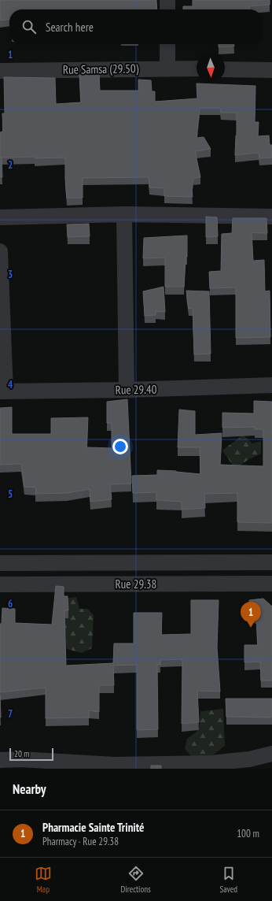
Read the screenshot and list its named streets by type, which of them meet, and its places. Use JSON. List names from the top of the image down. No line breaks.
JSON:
{"streets":{"street":["Rue Samsa (29.50)","Rue 29.40","Rue 29.38"]},"scale_bar":"20 m","north":"bottom","page":{"search":"Search here","pins":"1","scale":"20 m","heading":"Nearby","list":[{"mark":"1","name":"Pharmacie Sainte Trinité","note":"Pharmacy · Rue 29.38","value":"100 m"}],"nav":["Map","Directions","Saved"]},"grid":{"rows":["1","2","3","4","5","6","7"]}}
